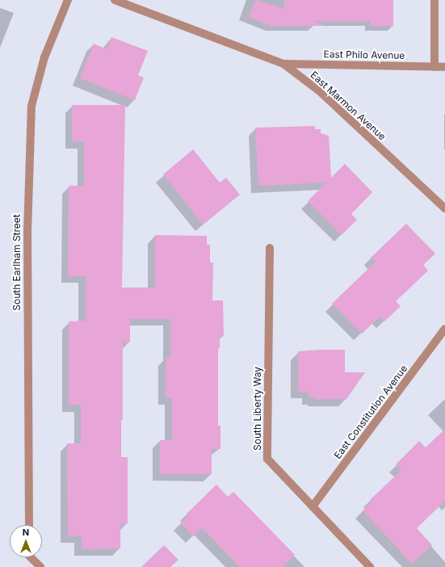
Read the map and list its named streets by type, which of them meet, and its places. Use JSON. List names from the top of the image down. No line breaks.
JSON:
{"streets":{"street":["East Philo Avenue","East Marmon Avenue","South Earlham Street","South Liberty Way","East Constitution Avenue"]},"crossings":[["East Philo Avenue","East Marmon Avenue"],["South Liberty Way","East Constitution Avenue"]],"north":"top"}
